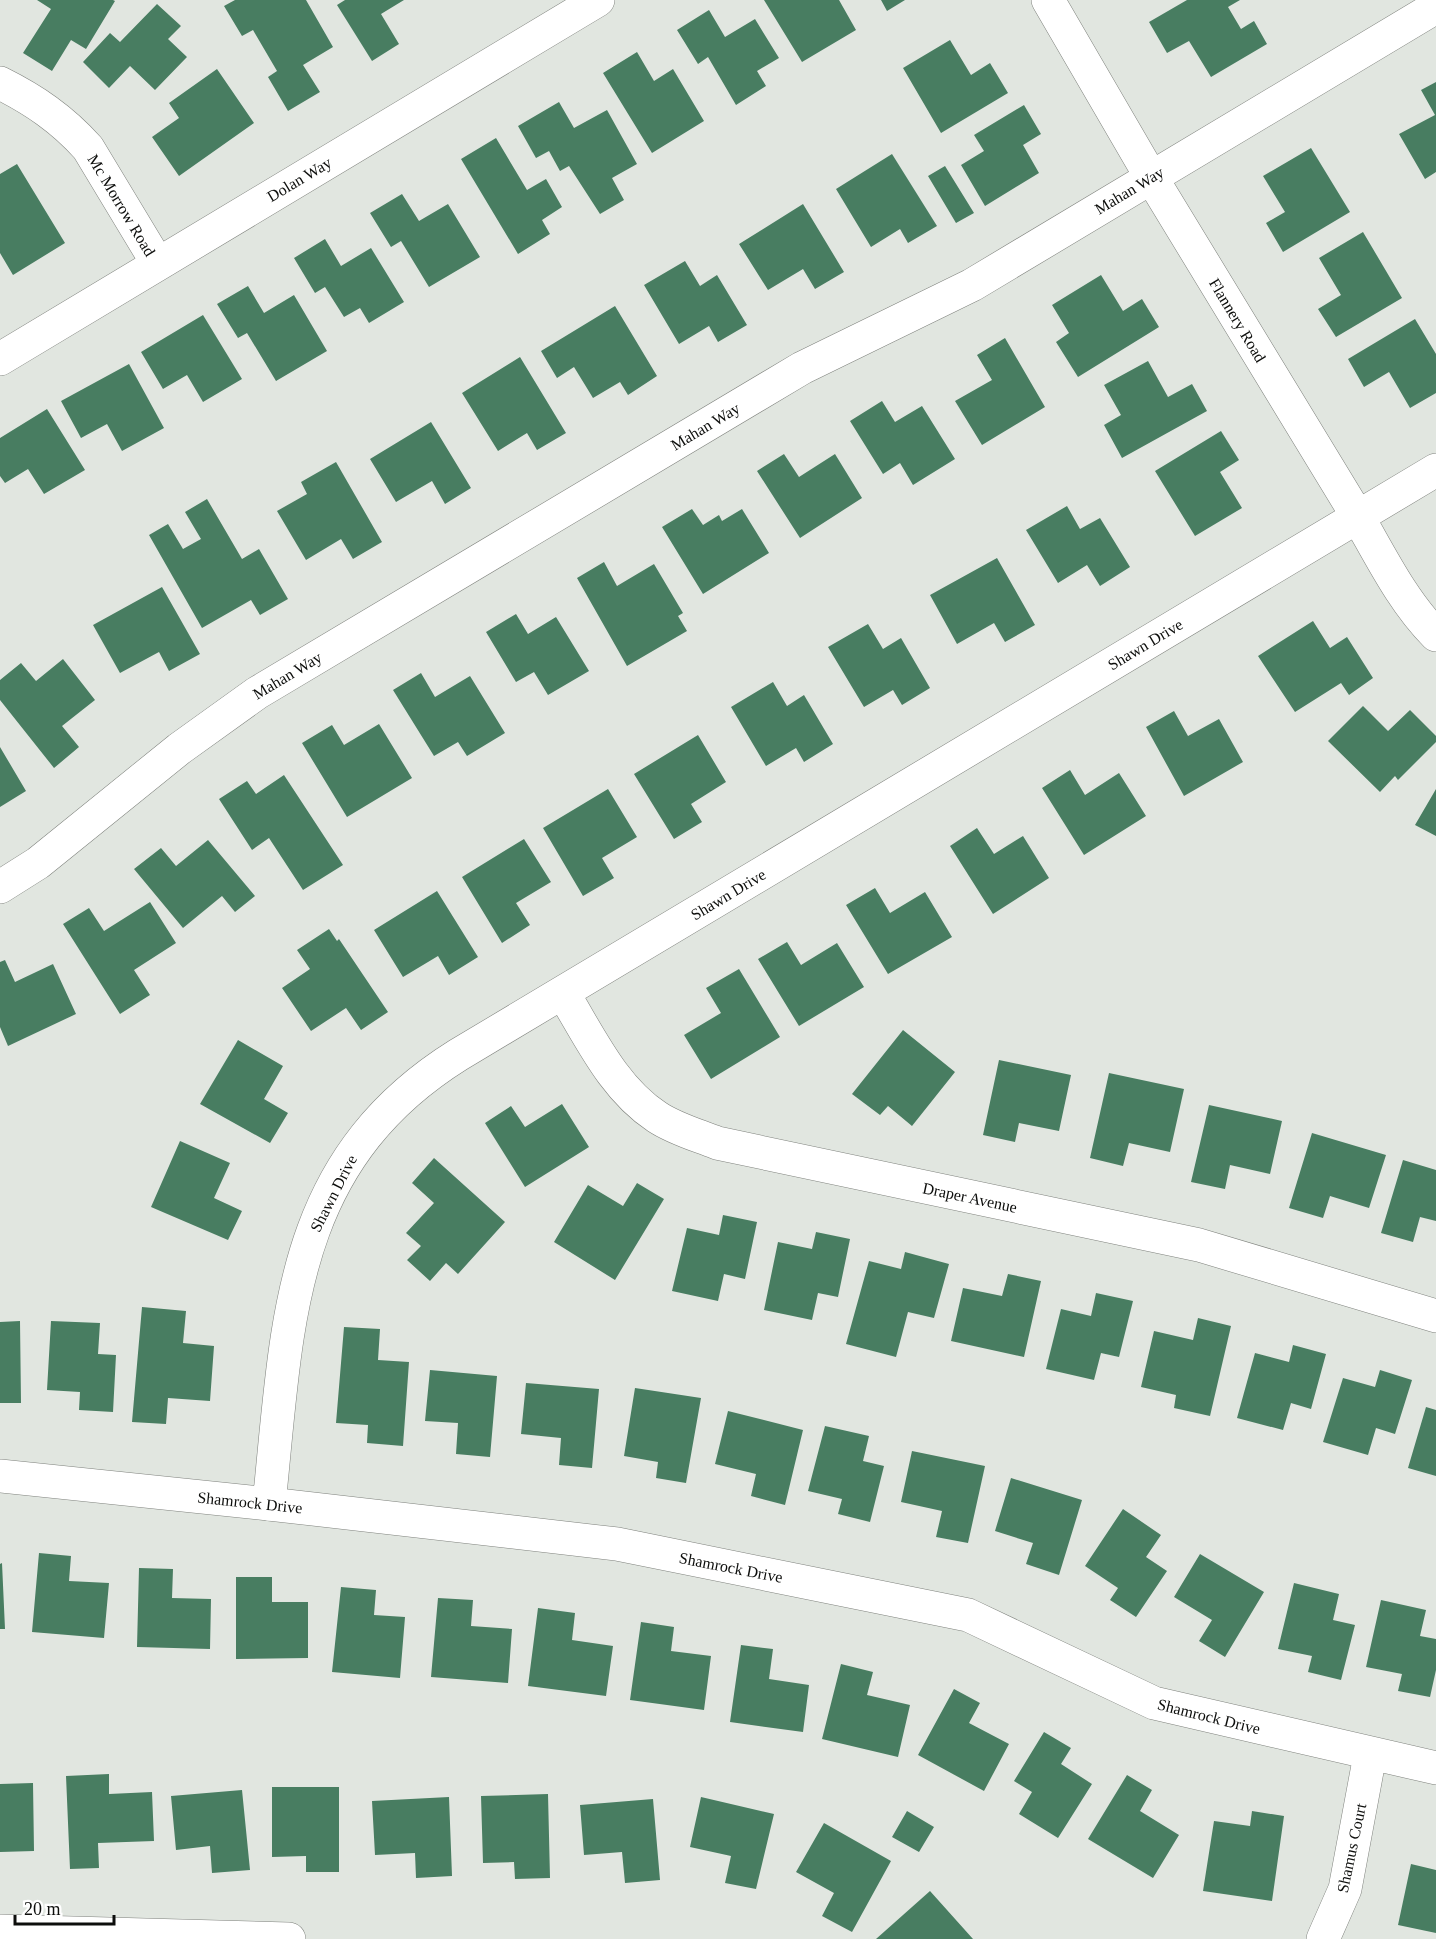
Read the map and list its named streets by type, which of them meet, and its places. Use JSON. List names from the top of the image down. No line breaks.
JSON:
{"streets":{"street":["Dolan Way","Mahan Way","Mc Morrow Road","Flannery Road","Shawn Drive","Draper Avenue","Shamrock Drive","Shamus Court"]},"crossings":[["Dolan Way","Mc Morrow Road"],["Mahan Way","Flannery Road"],["Flannery Road","Shawn Drive"],["Shawn Drive","Draper Avenue"],["Shawn Drive","Shamrock Drive"],["Shamrock Drive","Shamus Court"]],"scale_bar":"20 m"}
